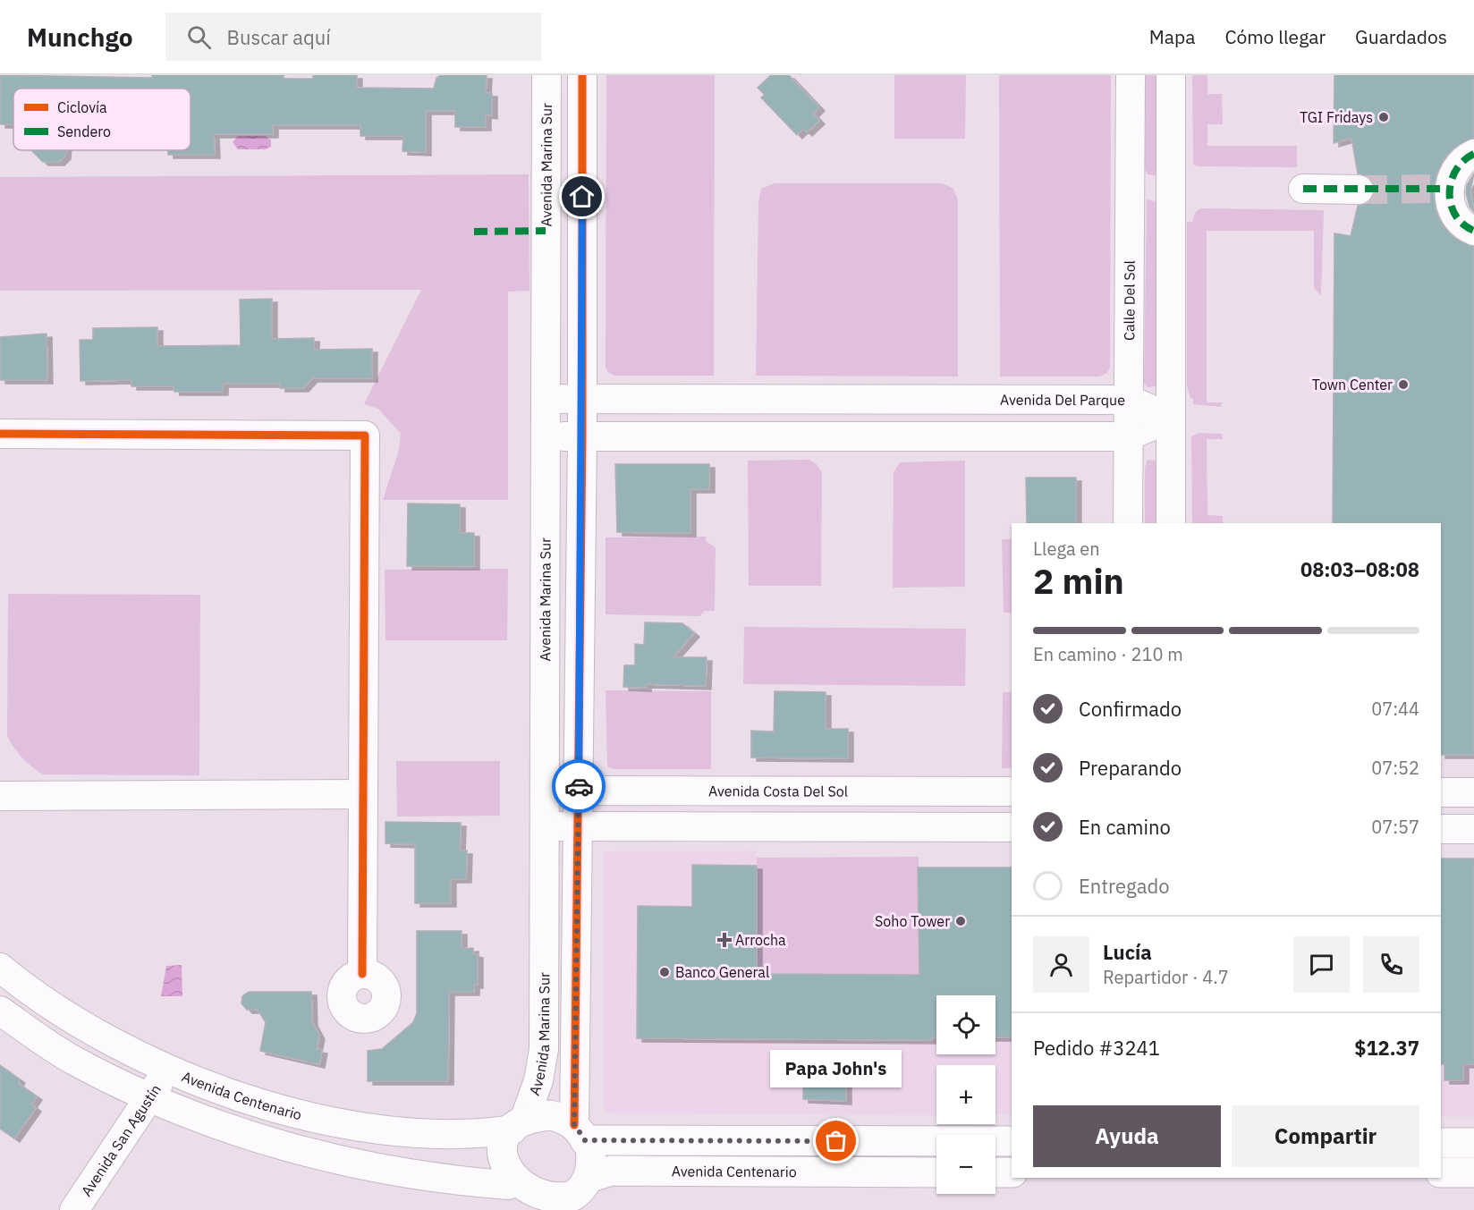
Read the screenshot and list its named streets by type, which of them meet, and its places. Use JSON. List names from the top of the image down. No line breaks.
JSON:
{"streets":{"main road":["Avenida Centenario"],"street":["Avenida Marina Sur","Calle Del Sol","Avenida Del Parque","Avenida Costa Del Sol","Avenida San Agustín"]},"crossings":[["Avenida Marina Sur","Avenida Del Parque"],["Avenida Marina Sur","Avenida Costa Del Sol"],["Avenida Marina Sur","Avenida Centenario"],["Calle Del Sol","Avenida Del Parque"],["Avenida Centenario","Avenida San Agustín"]],"places":{"other":["TGI Fridays","Town Center","Soho Tower","Banco General","Papa John's"],"health":["Arrocha"]},"legend":["Ciclovía","Sendero"],"page":{"header":"Munchgo","search":"Buscar aquí","nav":["Mapa","Cómo llegar","Guardados"],"heading":["2 min","Llega en","08:03–08:08"],"panel":["Lucía","Repartidor · 4.7","Pedido #3241","$12.37"],"bar":"En camino · 210 m","list":[["Confirmado","07:44"],["Preparando","07:52"],["En camino","07:57"],"Entregado"],"map_buttons":["+","−"],"bubble":"Papa John's","buttons":["Ayuda","Compartir"]}}
